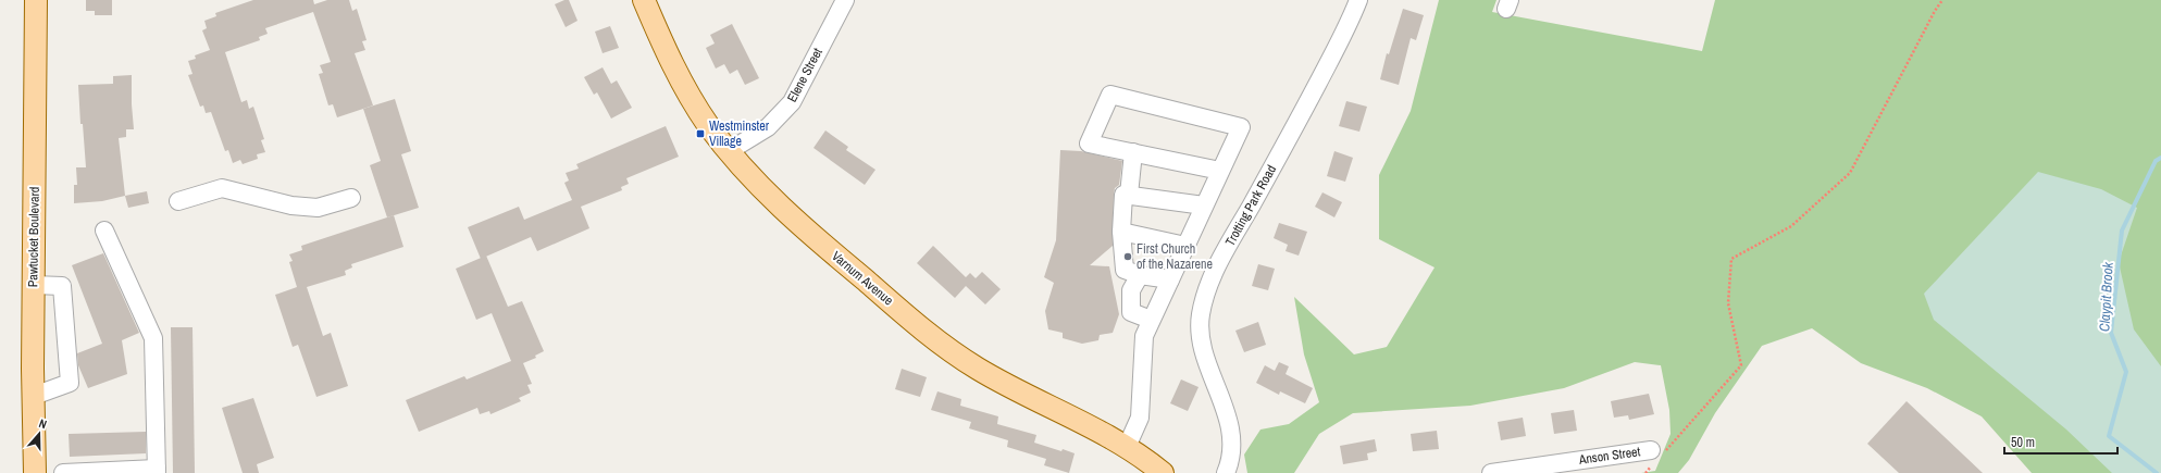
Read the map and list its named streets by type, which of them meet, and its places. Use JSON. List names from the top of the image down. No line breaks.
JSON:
{"streets":{"main road":["Pawtucket Boulevard","Varnum Avenue"],"street":["Elene Street","Trotting Park Road","Anson Street"]},"crossings":[["Elene Street","Varnum Avenue"]],"water":["Claypit Brook"],"places":{"transit":["Westminster Village"],"other":["First Church of the Nazarene"]},"scale_bar":"50 m","north":"top"}
